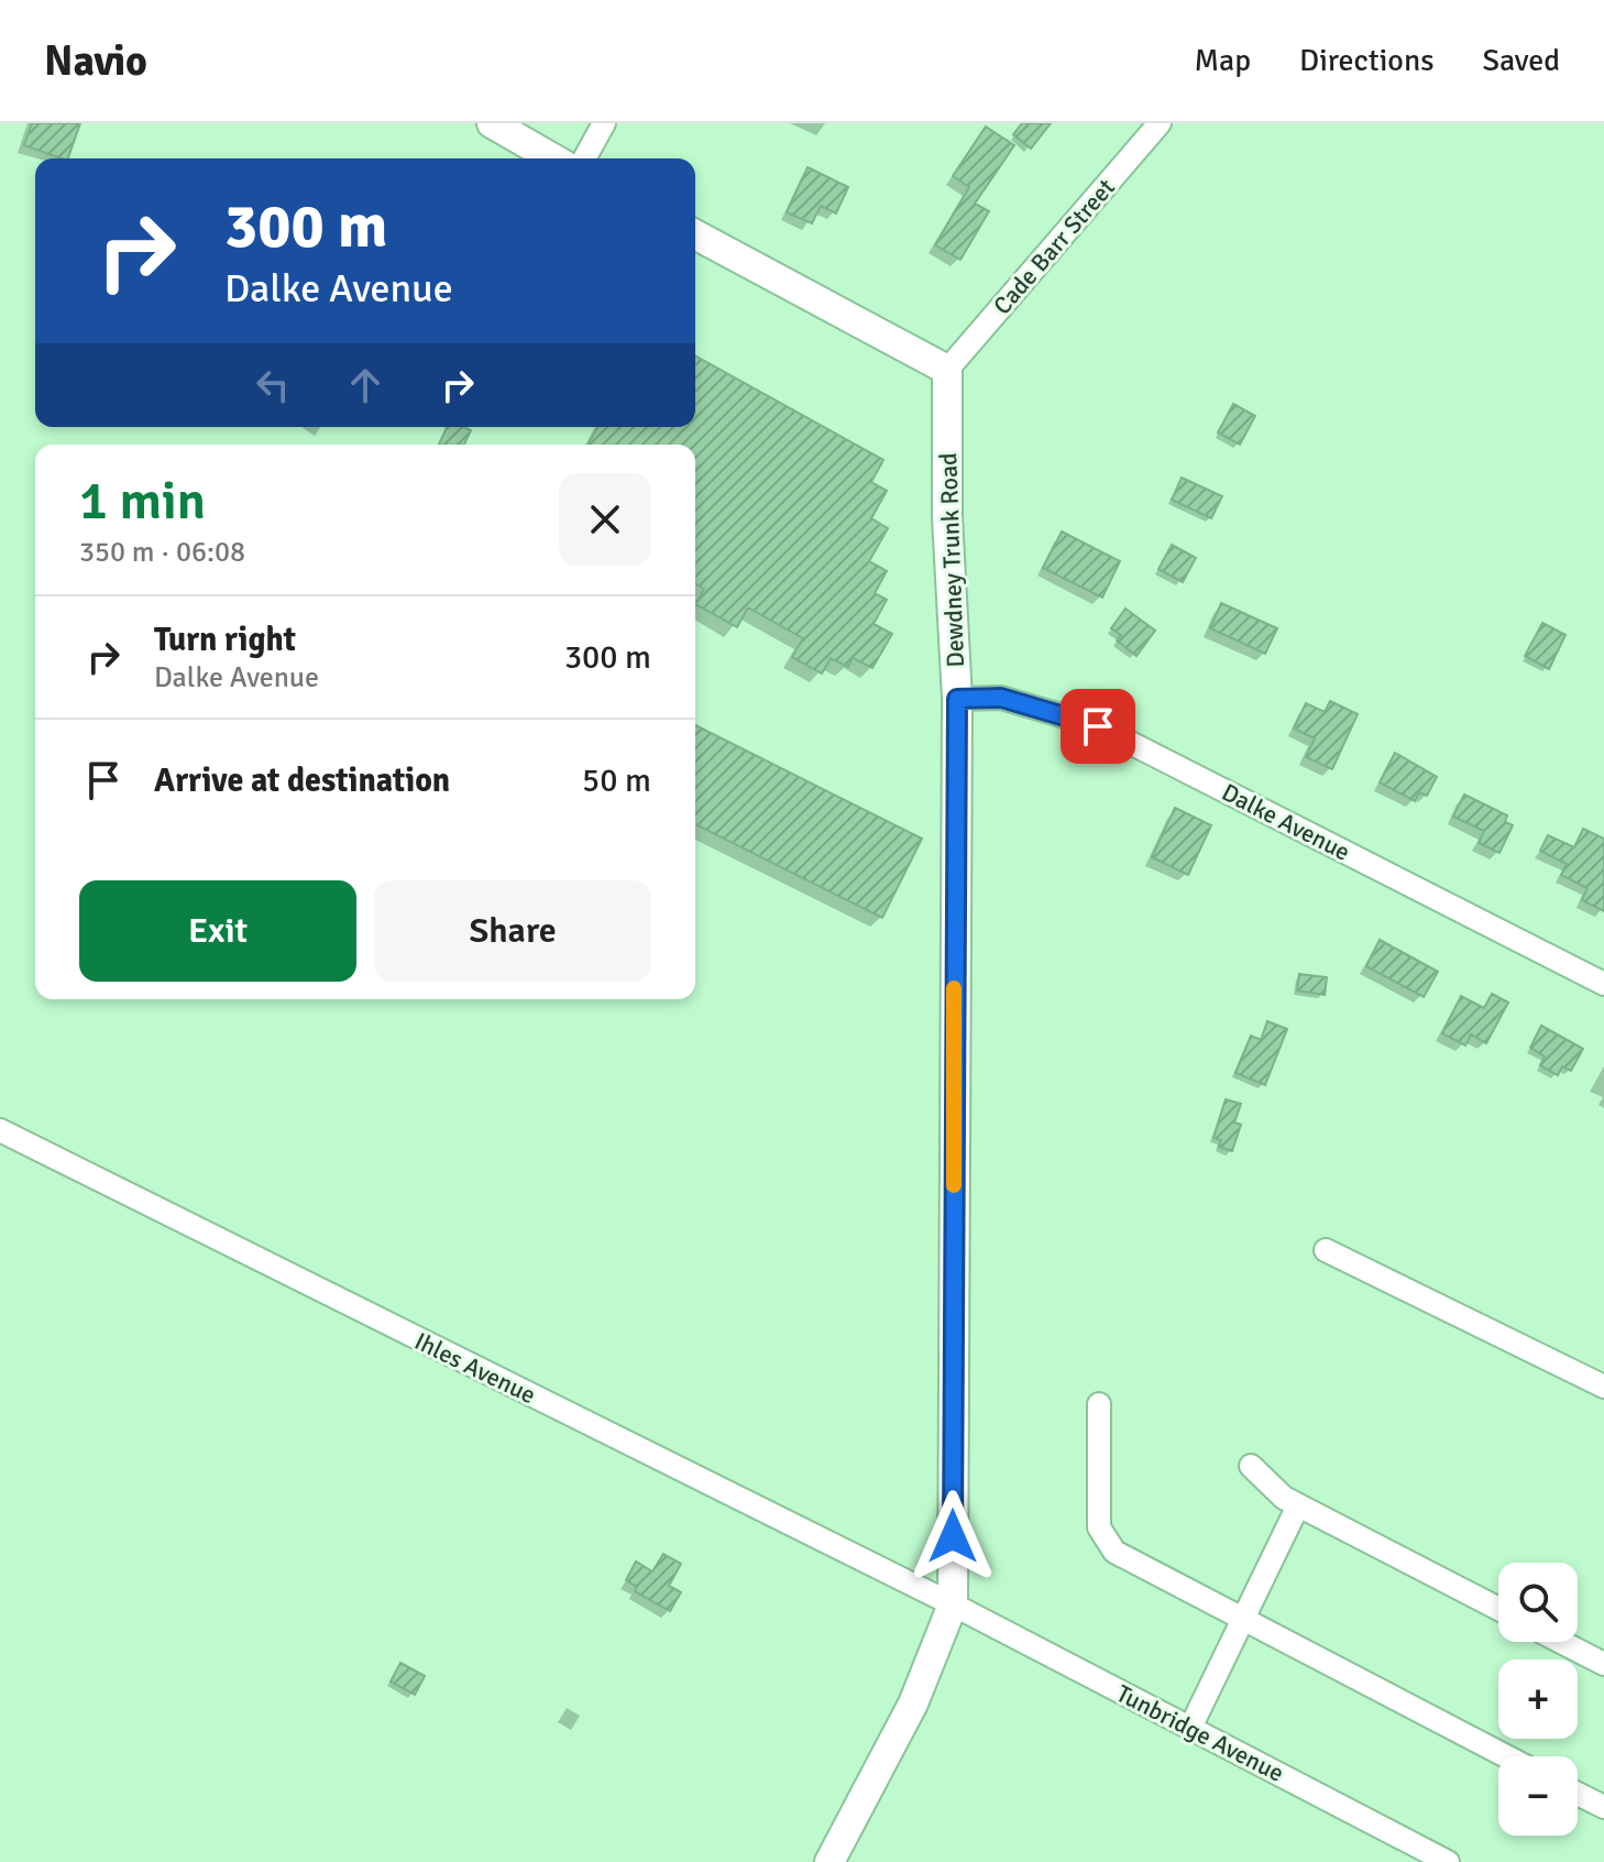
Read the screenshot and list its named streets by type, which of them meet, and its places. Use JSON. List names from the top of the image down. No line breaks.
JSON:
{"streets":{"main road":["Dewdney Trunk Road"],"street":["Cade Barr Street","Dalke Avenue","Ihles Avenue","Tunbridge Avenue"]},"crossings":[["Cade Barr Street","Dewdney Trunk Road"],["Dewdney Trunk Road","Dalke Avenue"],["Dewdney Trunk Road","Ihles Avenue"],["Dewdney Trunk Road","Tunbridge Avenue"],["Ihles Avenue","Tunbridge Avenue"]],"page":{"header":"Navio","nav":["Map","Directions","Saved"],"turn":["300 m","Dalke Avenue"],"heading":["1 min","350 m · 06:08"],"list":[{"name":"Turn right","note":"Dalke Avenue","value":"300 m"},{"name":"Arrive at destination","value":"50 m"}],"buttons":["Exit","Share"],"map_buttons":["+","−"]}}
